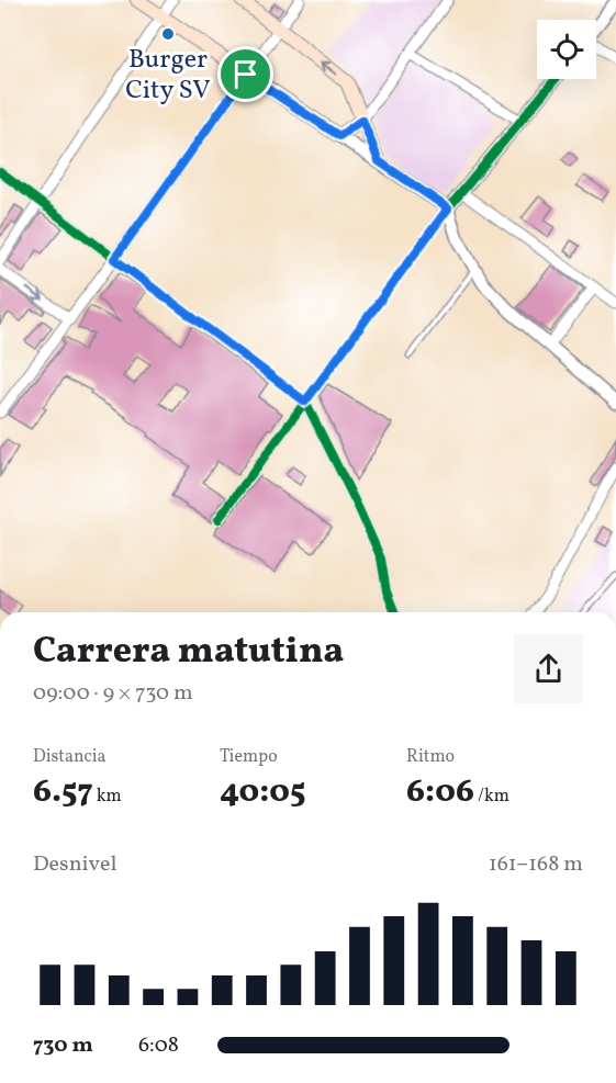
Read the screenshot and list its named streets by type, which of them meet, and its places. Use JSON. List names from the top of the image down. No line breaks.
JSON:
{"places":["Burger City SV"],"page":{"heading":["Carrera matutina","09:00 · 9 × 730 m"],"stats":[["Distancia","6.57 km"],["Tiempo","40:05"],["Ritmo","6:06 /km"]],"chart":["Desnivel","161–168 m"],"list":[{"name":"730 m","note":"6:08"}]}}
